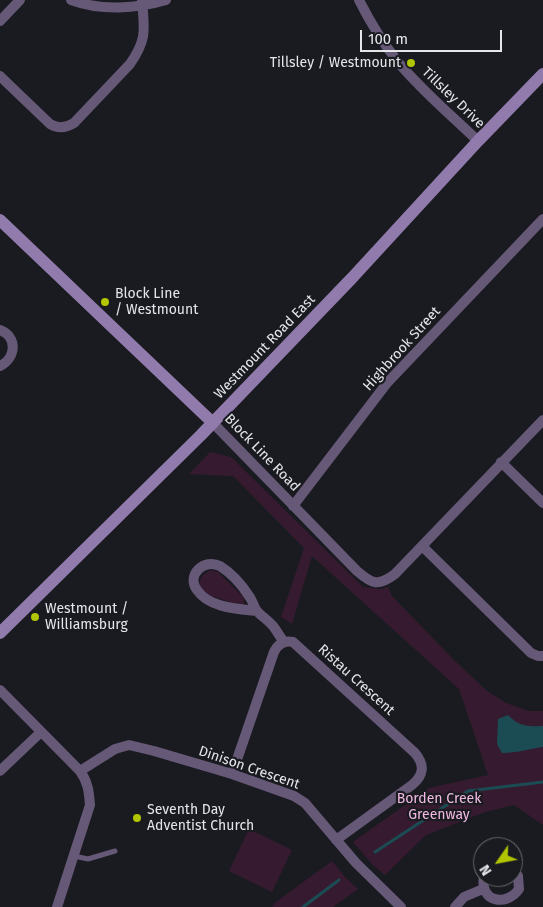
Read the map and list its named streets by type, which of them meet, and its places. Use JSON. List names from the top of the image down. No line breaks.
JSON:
{"streets":{"main road":["Westmount Road East","Block Line Road"],"street":["Tillsley Drive","Highbrook Street","Ristau Crescent","Dinison Crescent"]},"crossings":[["Tillsley Drive","Westmount Road East"],["Westmount Road East","Block Line Road"],["Highbrook Street","Block Line Road"],["Ristau Crescent","Dinison Crescent"]],"parks":["Borden Creek Greenway"],"places":["Tillsley / Westmount","Block Line / Westmount","Westmount / Williamsburg","Seventh Day Adventist Church"],"scale_bar":"100 m","north":"bottom left"}
